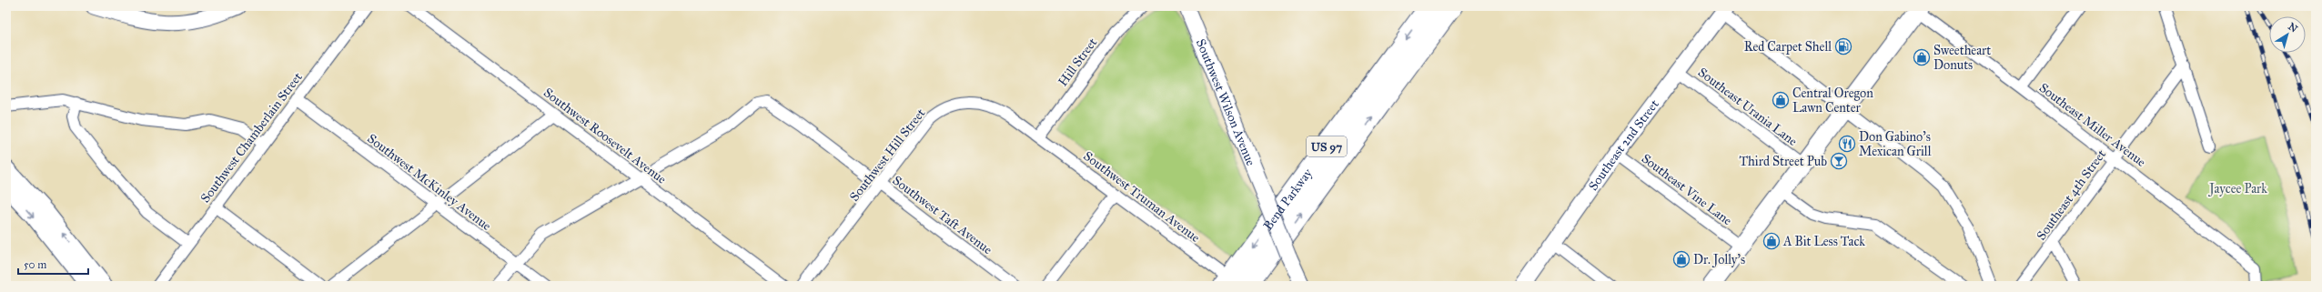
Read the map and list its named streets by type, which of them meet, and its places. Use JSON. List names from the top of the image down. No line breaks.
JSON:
{"streets":{"highway":["US 97","Bend Parkway"],"street":["Hill Street","Southwest Wilson Avenue","Southeast Urania Lane","Southeast Miller Avenue","Southwest Roosevelt Avenue","Southwest Chamberlain Street","Southeast 2nd Street","Southwest Hill Street","Southwest McKinley Avenue","Southeast Vine Lane","Southeast 4th Street","Southwest Truman Avenue","Southwest Taft Avenue"]},"crossings":[["Hill Street","Southwest Hill Street"],["Hill Street","Southwest Truman Avenue"],["Southeast Urania Lane","Southeast 2nd Street"],["Southeast Miller Avenue","Southeast 4th Street"],["Southwest Roosevelt Avenue","Southwest Taft Avenue"],["Southwest Chamberlain Street","Southwest McKinley Avenue"],["Southeast 2nd Street","Southeast Vine Lane"],["Southwest Hill Street","Southwest Truman Avenue"],["Southwest Hill Street","Southwest Taft Avenue"],["Southwest Truman Avenue","Bend Parkway"]],"parks":["Jaycee Park"],"places":{"fuel station":["Red Carpet Shell"],"shop":["Sweetheart Donuts","Central Oregon Lawn Center","A Bit Less Tack","Dr. Jolly's"],"restaurant":["Don Gabino's Mexican Grill"],"bar":["Third Street Pub"]},"scale_bar":"50 m","north":"top right"}
